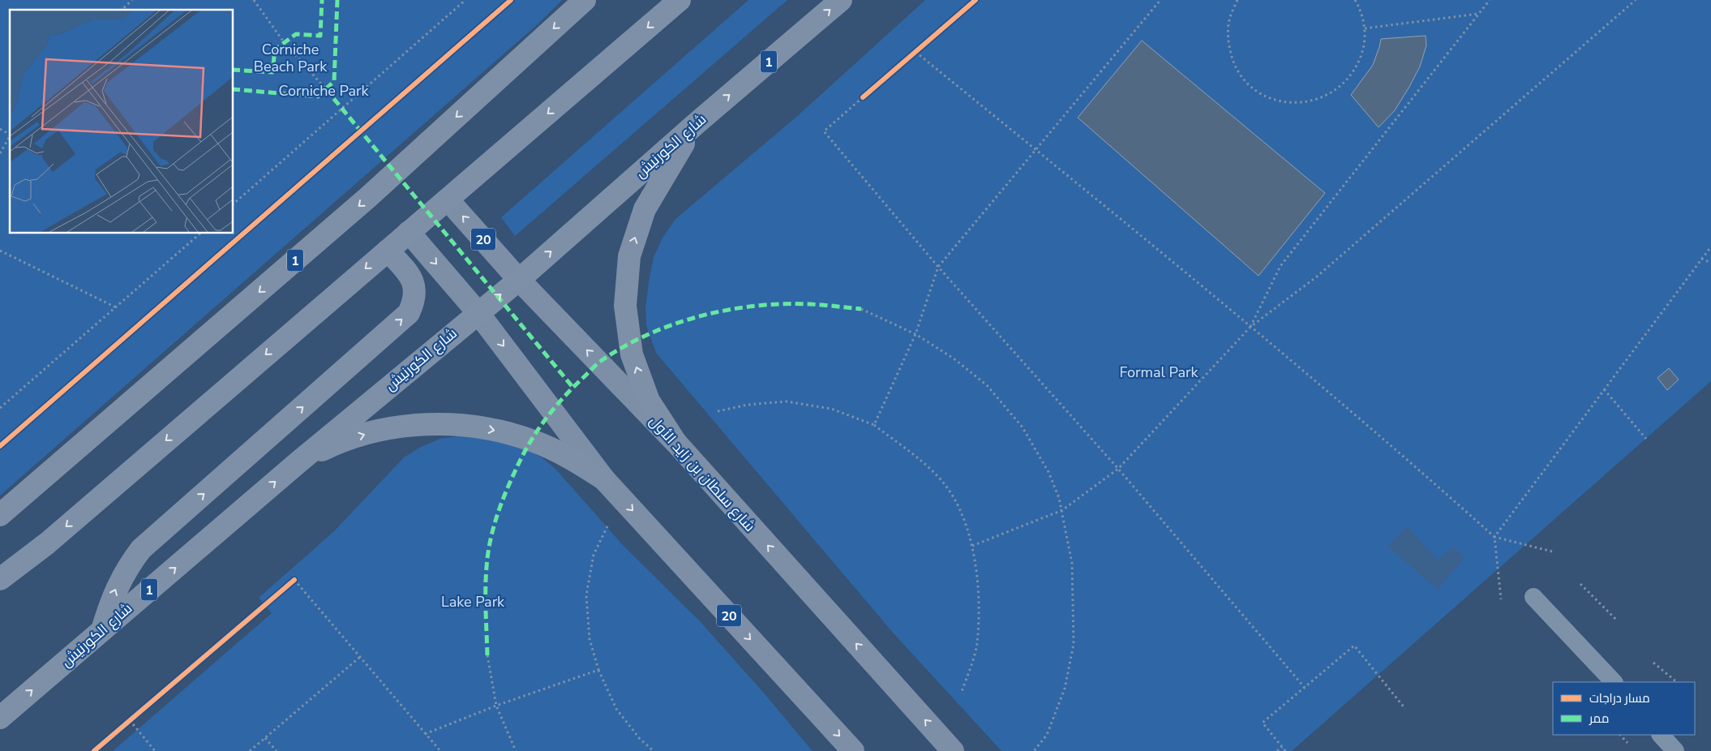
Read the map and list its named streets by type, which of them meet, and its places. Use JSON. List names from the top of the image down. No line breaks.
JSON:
{"streets":{"highway":["1","شارع الكورنيش"],"main road":["20","شارع سلطان بن زايد الأول"]},"crossings":[["شارع الكورنيش","20"],["شارع الكورنيش","شارع سلطان بن زايد الأول"]],"parks":["Corniche Beach Park","Corniche Park","Formal Park","Lake Park"],"legend":["مسار دراجات","ممر"]}
